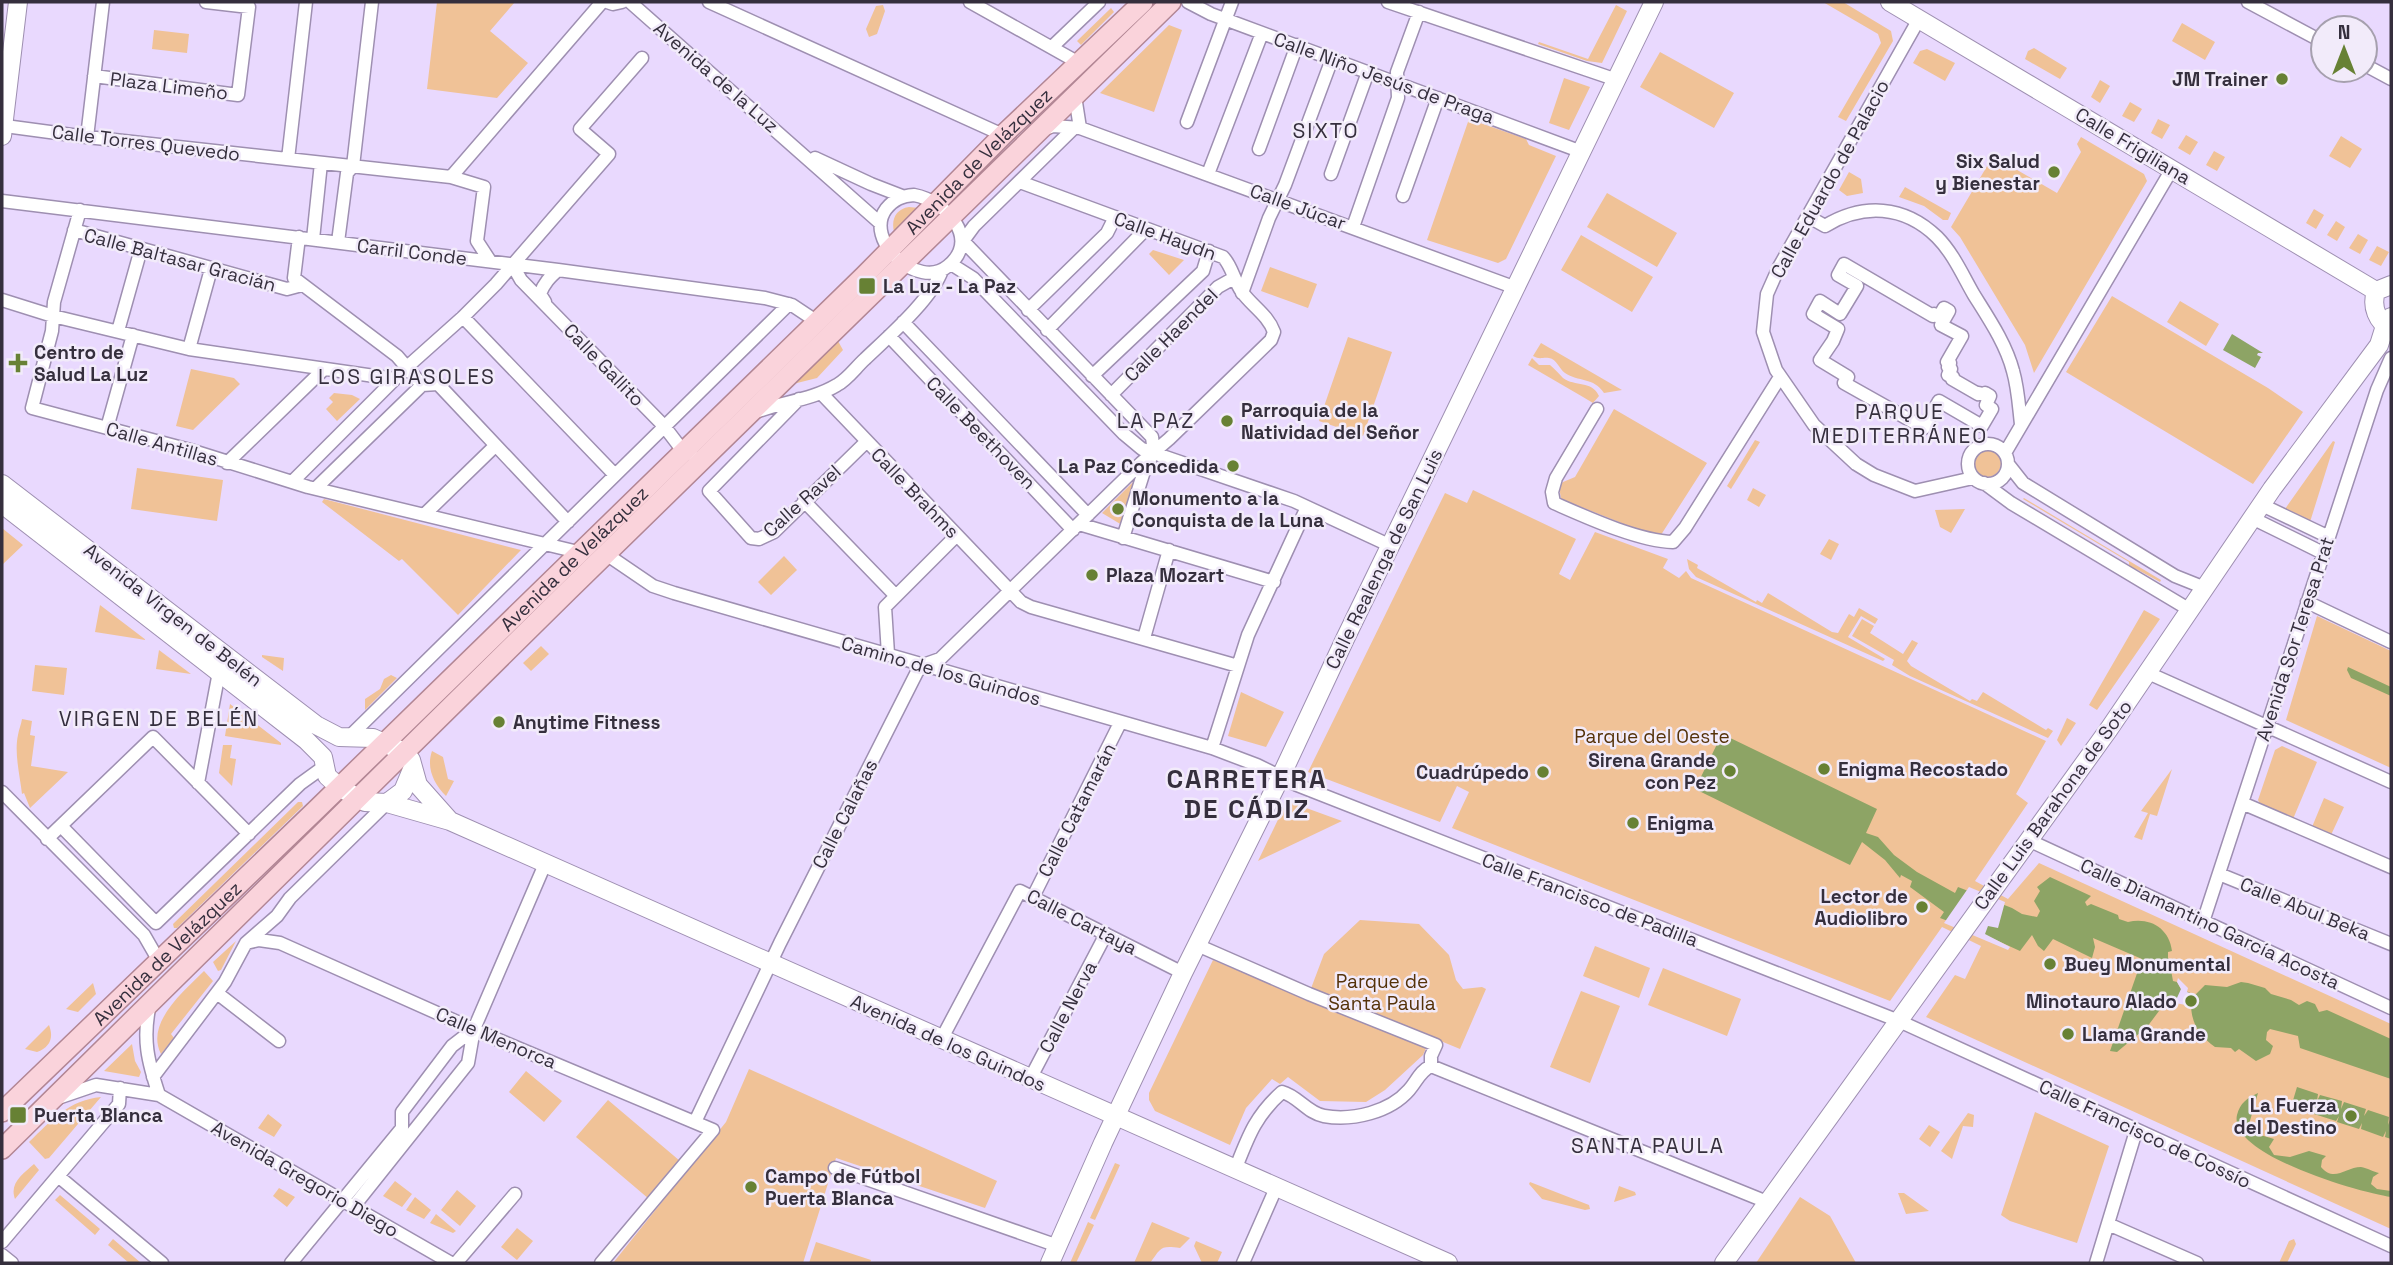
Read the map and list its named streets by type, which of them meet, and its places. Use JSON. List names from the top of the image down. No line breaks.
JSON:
{"streets":{"main road":["Calle Frigiliana","Avenida de Velázquez","Calle Realenga de San Luis","Avenida Virgen de Belén","Calle Luis Barahona de Soto","Avenida de los Guindos"],"street":["Avenida de la Luz","Calle Niño Jesús de Praga","Plaza Limeño","Calle Torres Quevedo","Calle Eduardo de Palacio","Calle Júcar","Calle Haydn","Carril Conde","Calle Baltasar Gracián","Calle Haendel","Calle Gallito","Calle Beethoven","Calle Antillas","Calle Brahms","Calle Ravel","Avenida Sor Teresa Prat","Camino de los Guindos","Calle Catamarán","Calle Calañas","Calle Francisco de Padilla","Calle Abul Beka","Calle Cartaya","Calle Diamantino García Acosta","Calle Nerva","Calle Menorca","Calle Francisco de Cossío","Avenida Gregorio Diego"]},"crossings":[["Avenida de la Luz","Avenida de Velázquez"],["Calle Niño Jesús de Praga","Calle Realenga de San Luis"],["Calle Torres Quevedo","Carril Conde"],["Calle Frigiliana","Calle Eduardo de Palacio"],["Avenida de Velázquez","Calle Júcar"],["Avenida de Velázquez","Carril Conde"],["Avenida de Velázquez","Calle Baltasar Gracián"],["Avenida de Velázquez","Calle Gallito"],["Avenida de Velázquez","Calle Beethoven"],["Avenida de Velázquez","Calle Antillas"],["Avenida de Velázquez","Calle Brahms"],["Avenida de Velázquez","Calle Ravel"],["Avenida de Velázquez","Avenida Virgen de Belén"],["Avenida de Velázquez","Camino de los Guindos"],["Avenida de Velázquez","Avenida de los Guindos"],["Avenida de Velázquez","Avenida Gregorio Diego"],["Calle Júcar","Calle Realenga de San Luis"],["Calle Haydn","Calle Haendel"],["Carril Conde","Calle Gallito"],["Calle Brahms","Calle Ravel"],["Calle Realenga de San Luis","Camino de los Guindos"],["Calle Realenga de San Luis","Calle Francisco de Padilla"],["Calle Realenga de San Luis","Calle Cartaya"],["Calle Realenga de San Luis","Avenida de los Guindos"],["Avenida Virgen de Belén","Avenida de los Guindos"],["Avenida Sor Teresa Prat","Calle Luis Barahona de Soto"],["Avenida Sor Teresa Prat","Calle Abul Beka"],["Avenida Sor Teresa Prat","Calle Diamantino García Acosta"],["Camino de los Guindos","Calle Catamarán"],["Camino de los Guindos","Calle Calañas"],["Camino de los Guindos","Calle Francisco de Padilla"],["Calle Luis Barahona de Soto","Calle Francisco de Padilla"],["Calle Luis Barahona de Soto","Calle Diamantino García Acosta"],["Calle Luis Barahona de Soto","Calle Francisco de Cossío"],["Calle Catamarán","Calle Cartaya"],["Calle Calañas","Calle Menorca"],["Calle Calañas","Avenida de los Guindos"],["Calle Francisco de Padilla","Calle Francisco de Cossío"],["Calle Cartaya","Calle Nerva"],["Calle Cartaya","Avenida de los Guindos"],["Calle Nerva","Avenida de los Guindos"]],"districts":["SIXTO","LOS GIRASOLES","PARQUE MEDITERRÁNEO","LA PAZ","VIRGEN DE BELÉN","CARRETERA DE CÁDIZ","SANTA PAULA"],"parks":["Parque del Oeste","Parque de Santa Paula"],"places":{"other":["JM Trainer","Six Salud y Bienestar","Parroquia de la Natividad del Señor","La Paz Concedida","Monumento a la Conquista de la Luna","Plaza Mozart","Anytime Fitness","Enigma Recostado","Sirena Grande con Pez","Cuadrúpedo","Enigma","Lector de Audiolibro","Buey Monumental","Minotauro Alado","Llama Grande","La Fuerza del Destino","Campo de Fútbol Puerta Blanca"],"transit":["La Luz - La Paz","Puerta Blanca"],"health":["Centro de Salud La Luz"]},"north":"top"}
